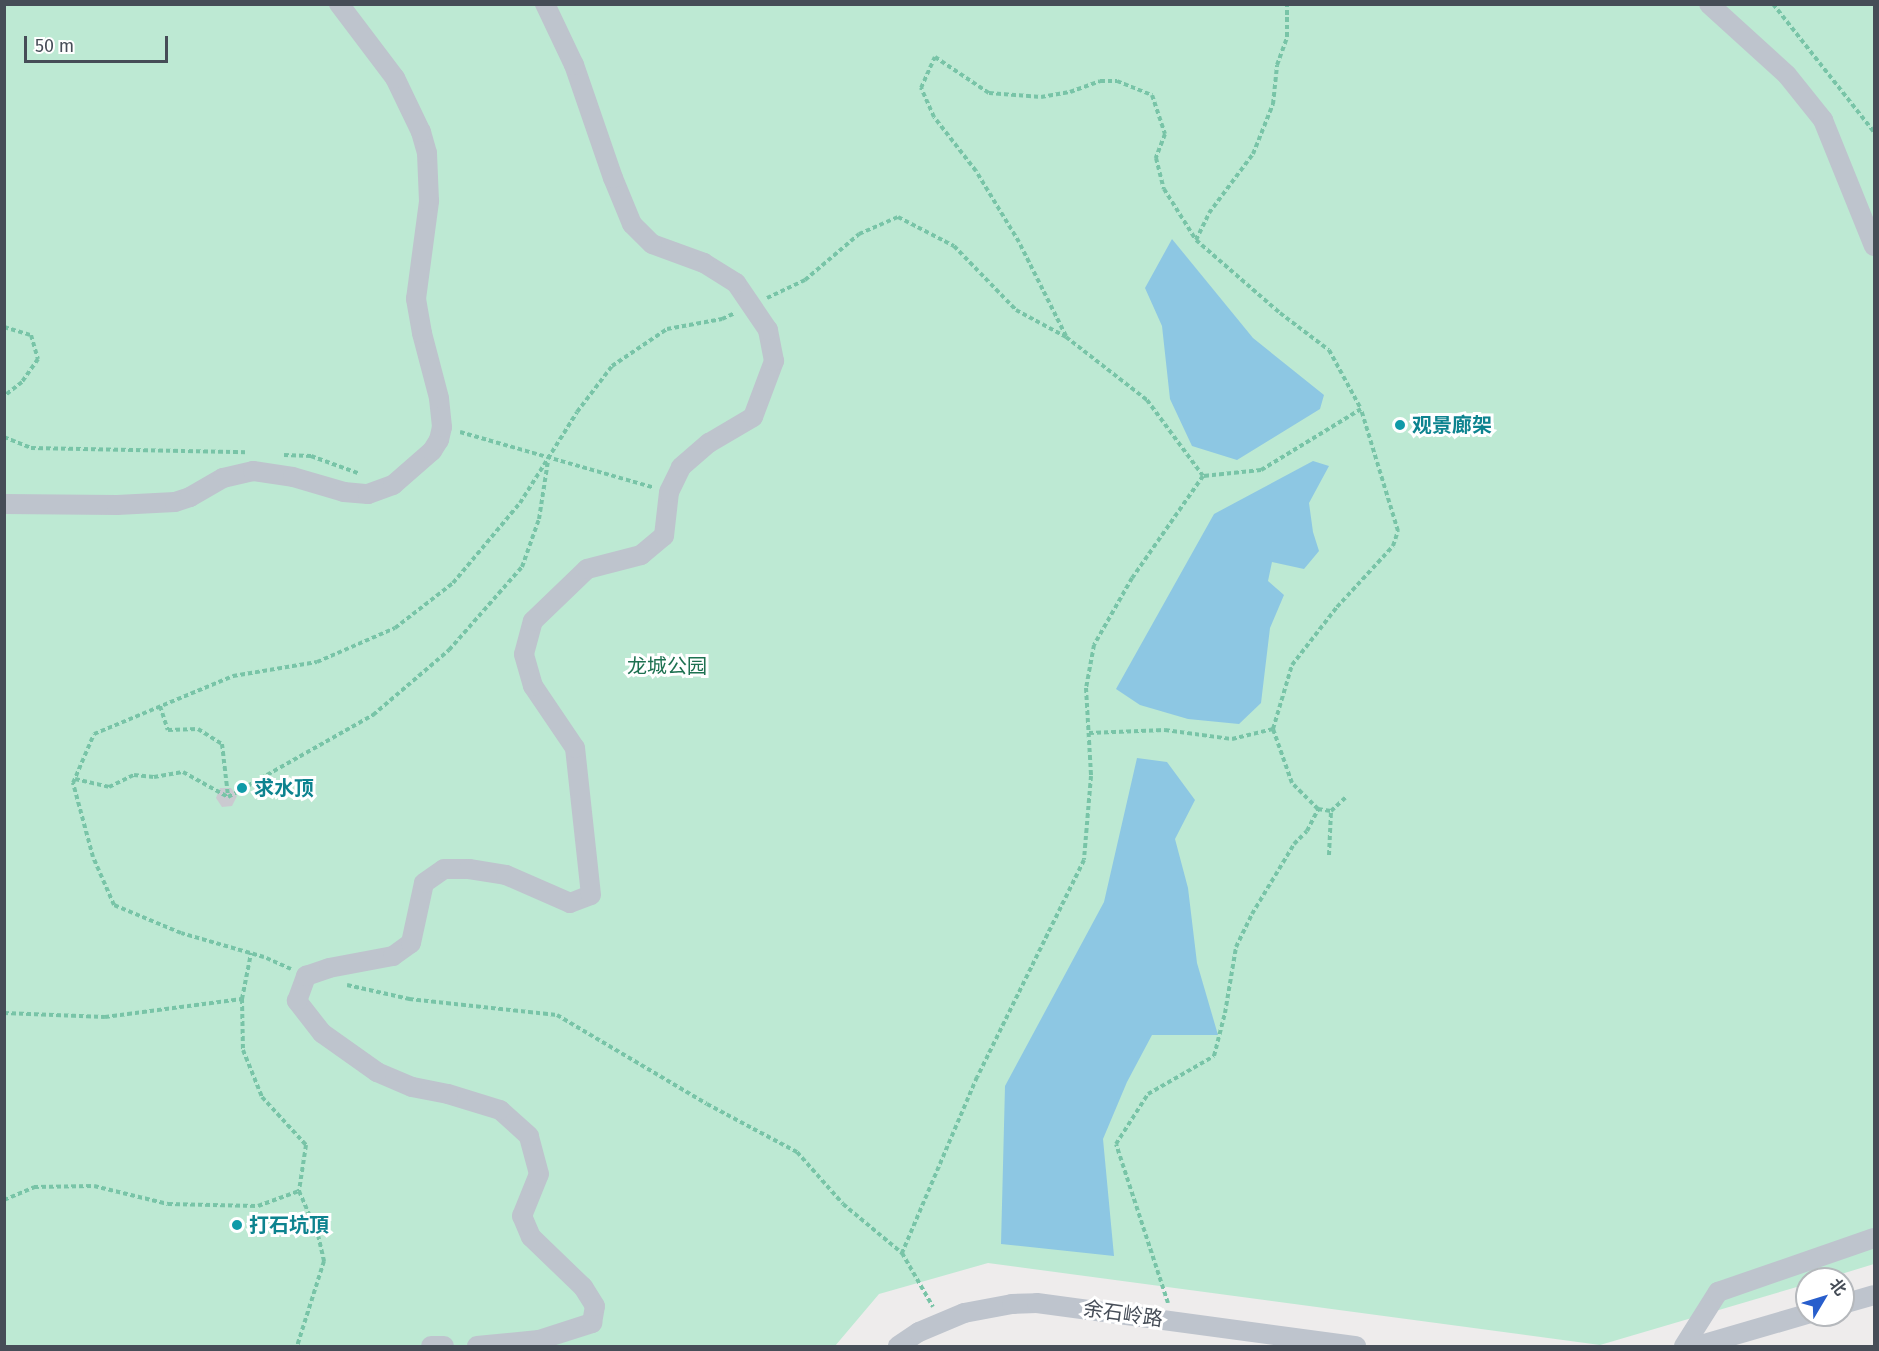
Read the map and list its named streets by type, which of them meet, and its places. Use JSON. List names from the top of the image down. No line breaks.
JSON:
{"streets":{"street":["余石岭路"]},"parks":["龙城公园"],"places":["观景廊架","求水顶","打石坑頂"],"scale_bar":"50 m","north":"top right"}
